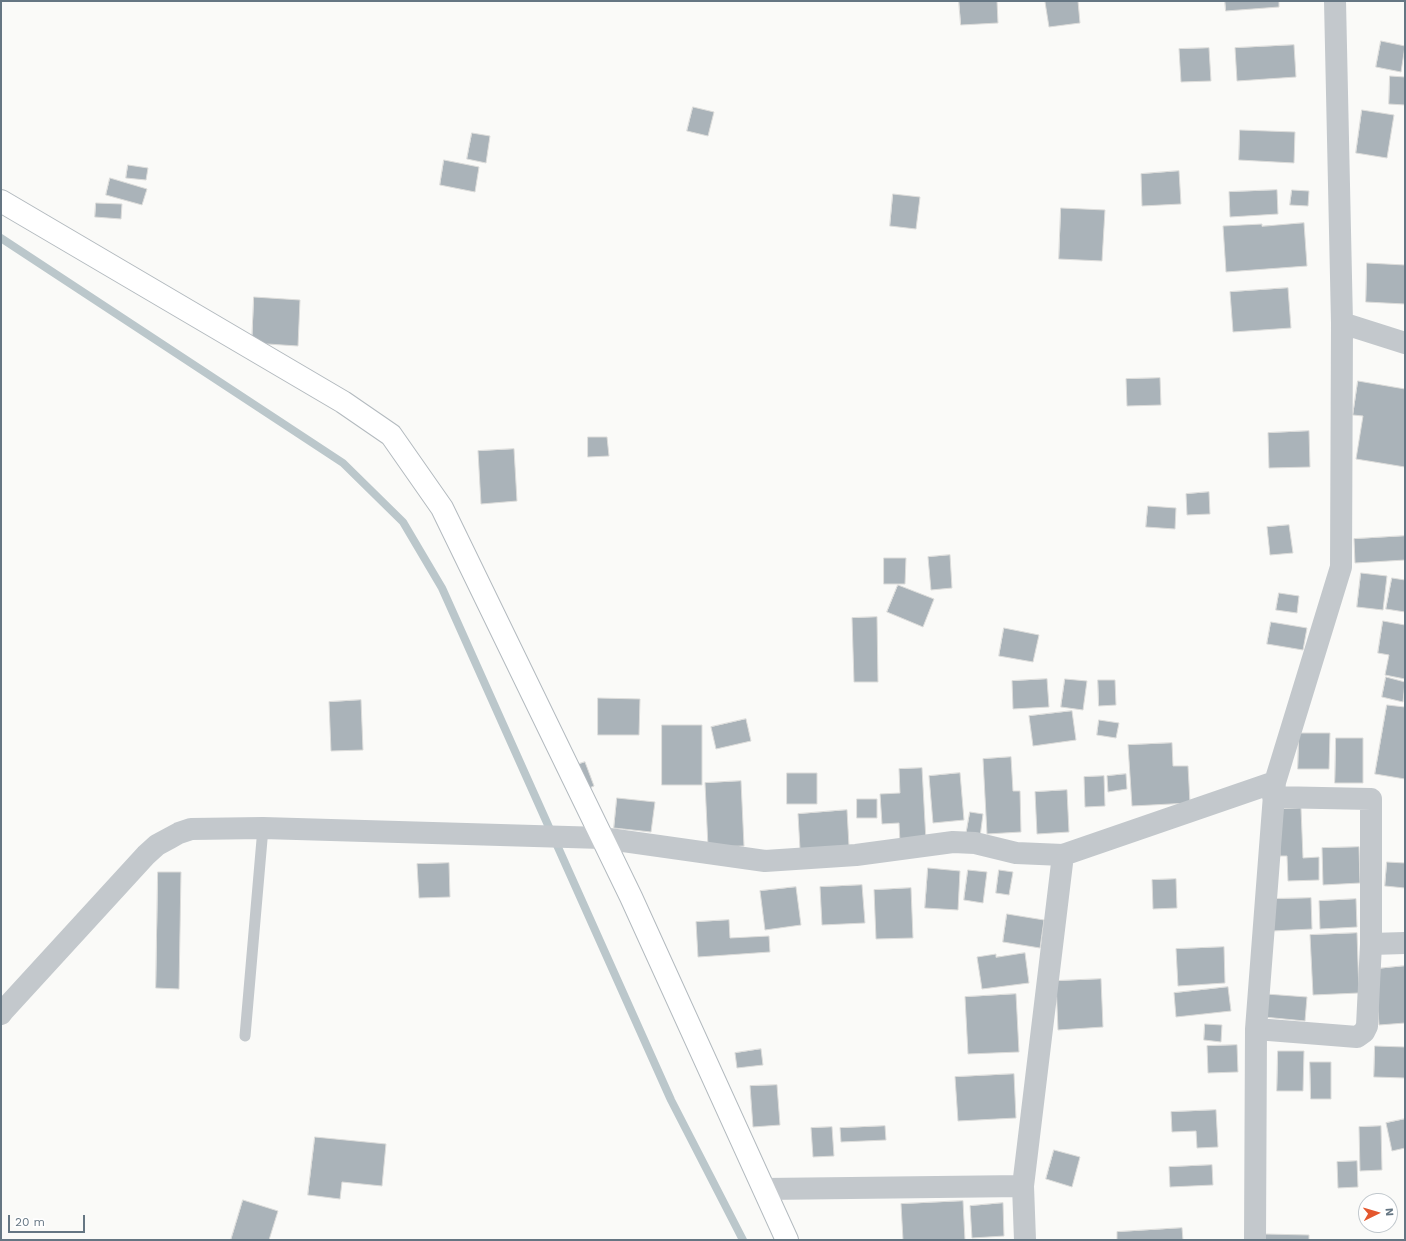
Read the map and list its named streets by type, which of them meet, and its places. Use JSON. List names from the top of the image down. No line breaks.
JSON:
{"scale_bar":"20 m","north":"right"}
